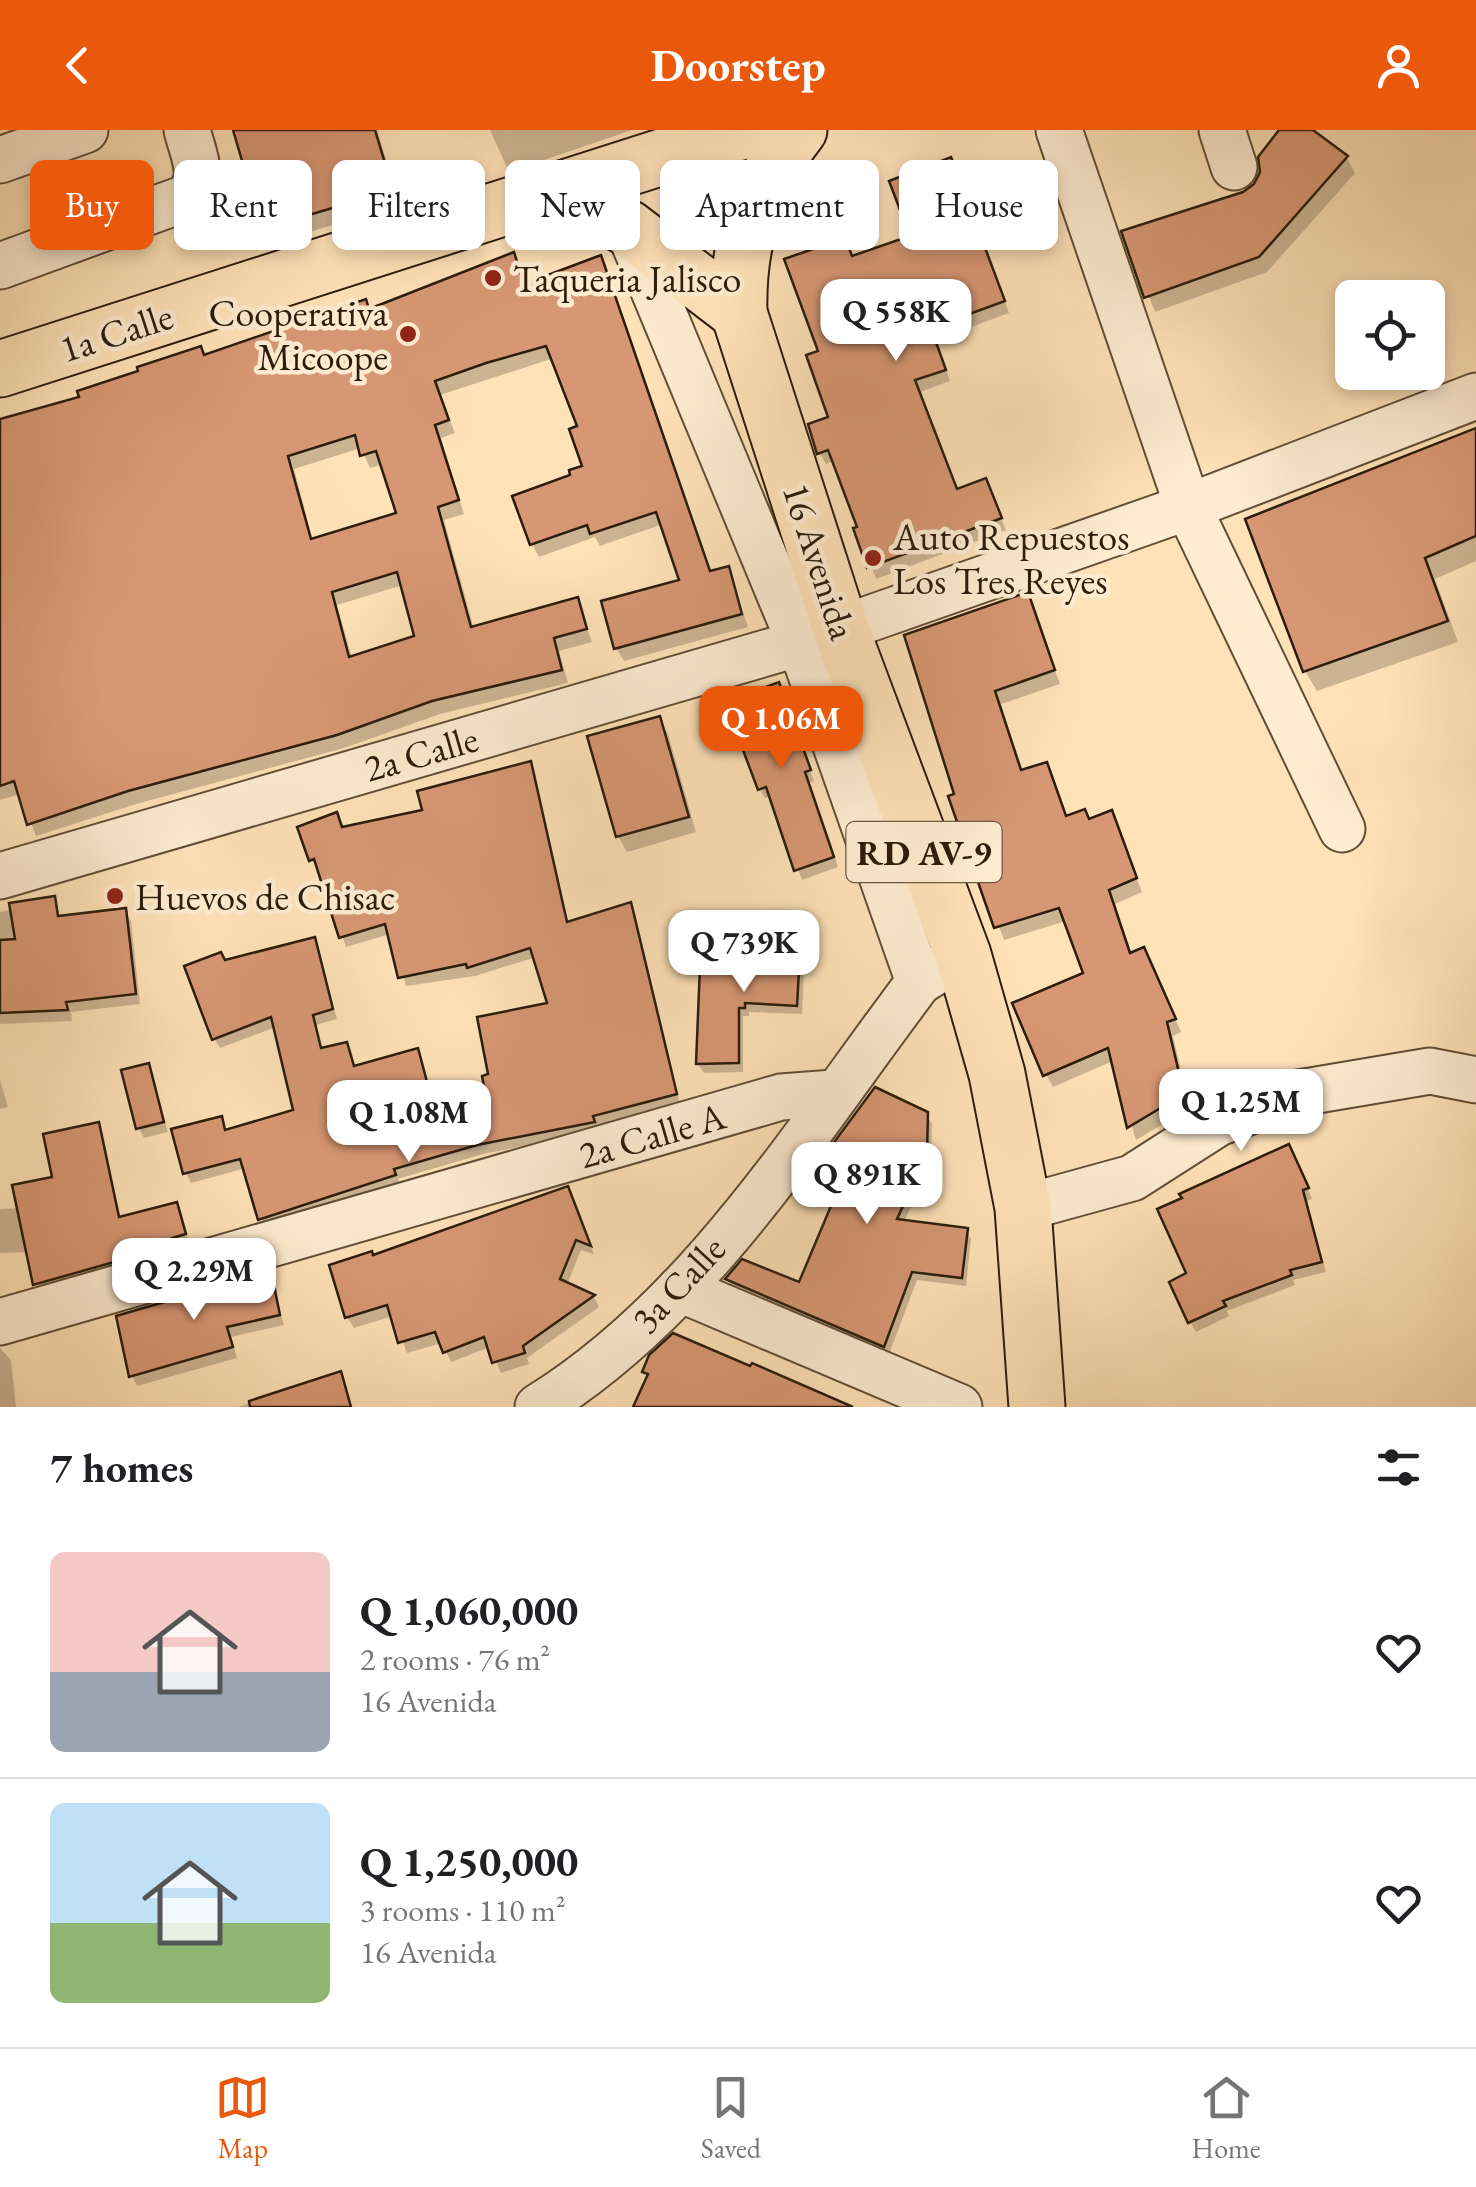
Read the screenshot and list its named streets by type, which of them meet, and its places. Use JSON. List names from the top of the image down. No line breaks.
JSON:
{"streets":{"main road":["1a Calle","16 Avenida","RD AV-9"],"street":["2a Calle","2a Calle A","3a Calle"]},"crossings":[["16 Avenida","2a Calle"],["2a Calle A","3a Calle"]],"places":["Taqueria Jalisco","Cooperativa Micoope","Auto Repuestos Los Tres Reyes","Huevos de Chisac"],"page":{"header":"Doorstep","chip":["Buy","Rent","Filters","New","Apartment","House"],"price":["Q 558K","Q 1.06M","Q 739K","Q 1.25M","Q 1.08M","Q 891K","Q 2.29M"],"heading":"7 homes","list":[{"name":"Q 1,060,000","note":"2 rooms · 76 m² · 16 Avenida"},{"name":"Q 1,250,000","note":"3 rooms · 110 m² · 16 Avenida"}],"tabs":["Map","Saved","Home"]}}
